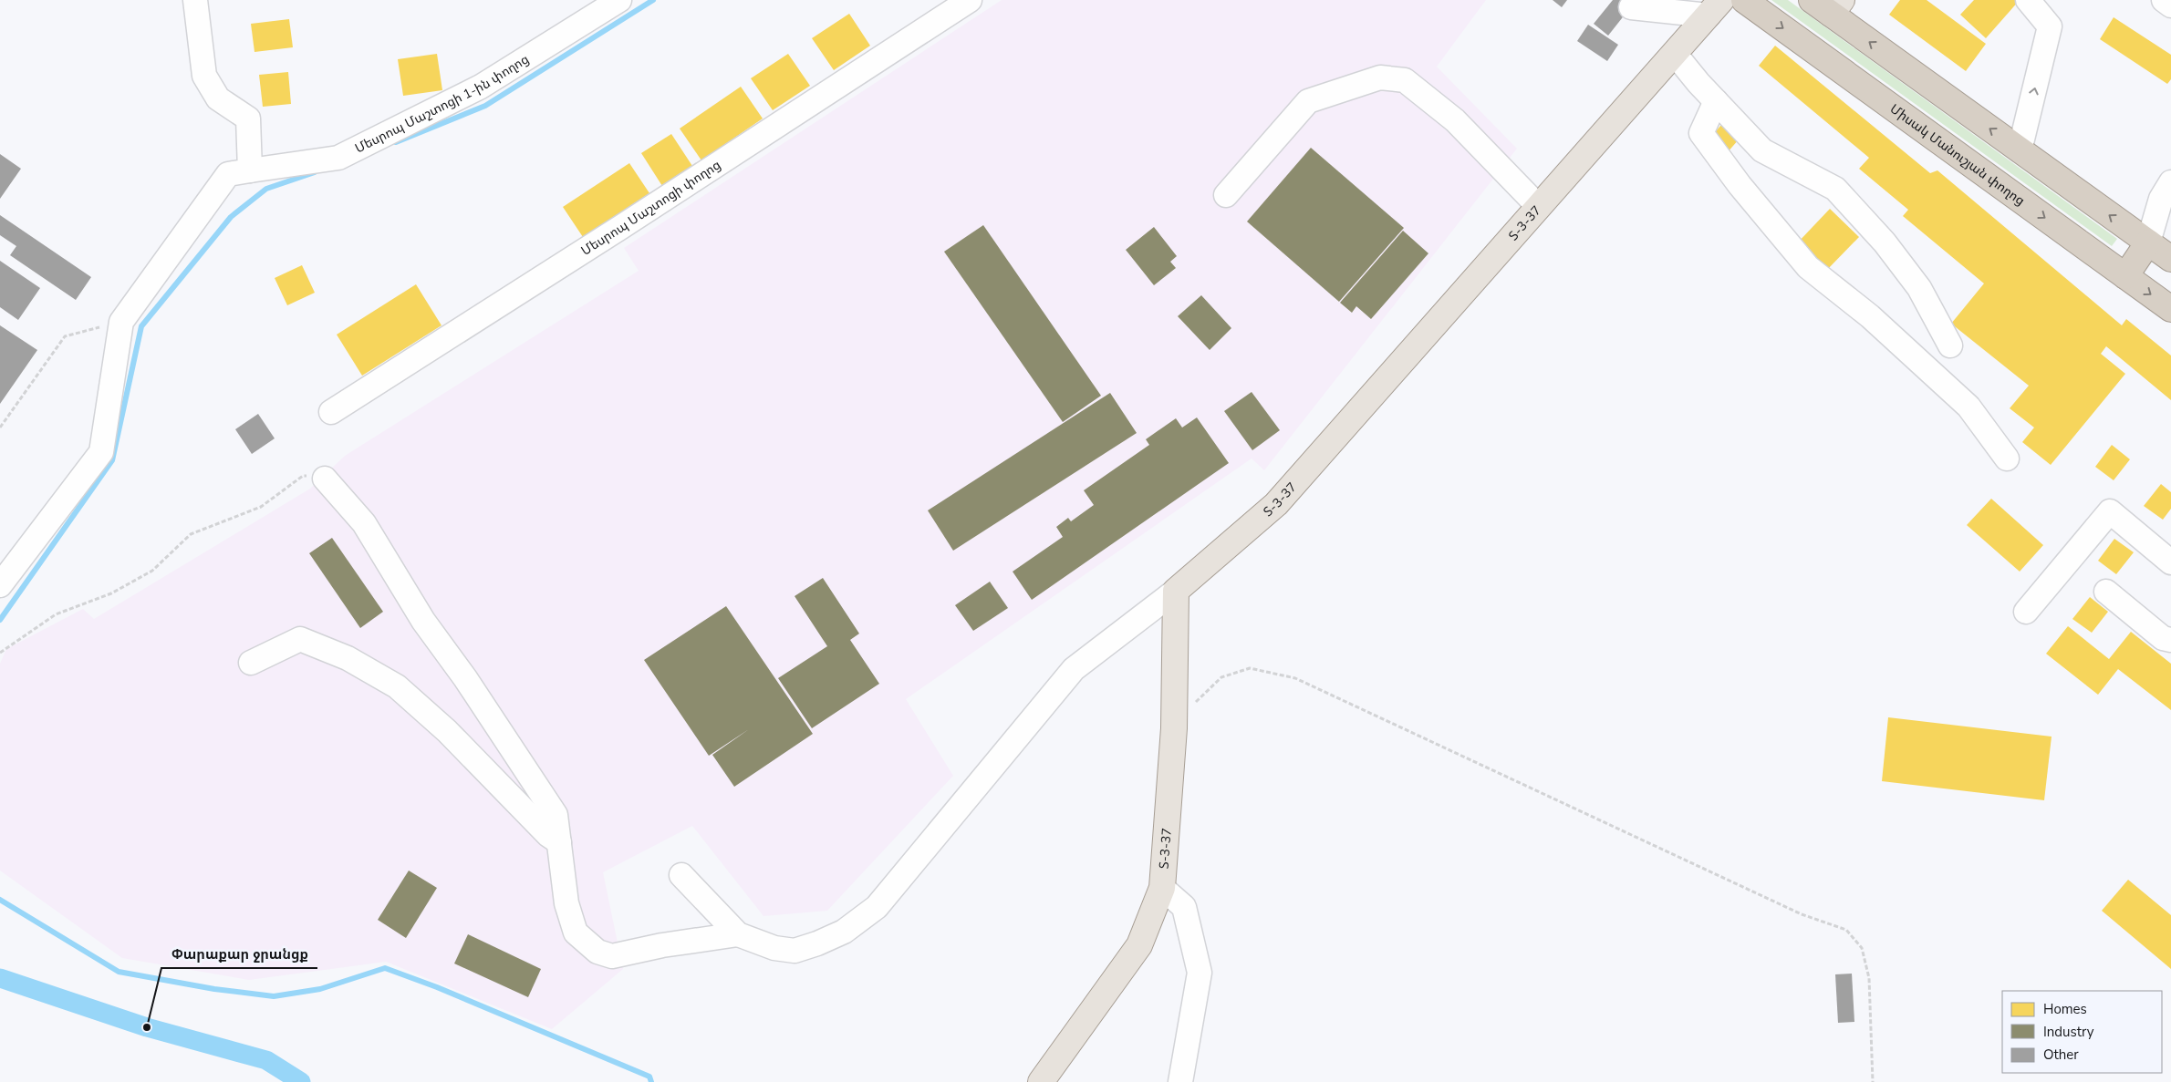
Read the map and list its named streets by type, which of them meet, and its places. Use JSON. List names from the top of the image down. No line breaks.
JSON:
{"streets":{"highway":["Միսակ Մանուշյան փողոց"],"main road":["Տ-3-37"],"street":["Մեսրոպ Մաշտոցի 1-ին փողոց","Մեսրոպ Մաշտոցի փողոց"]},"places":["Փարաքար ջրանցք"],"legend":["Homes","Industry","Other"]}
